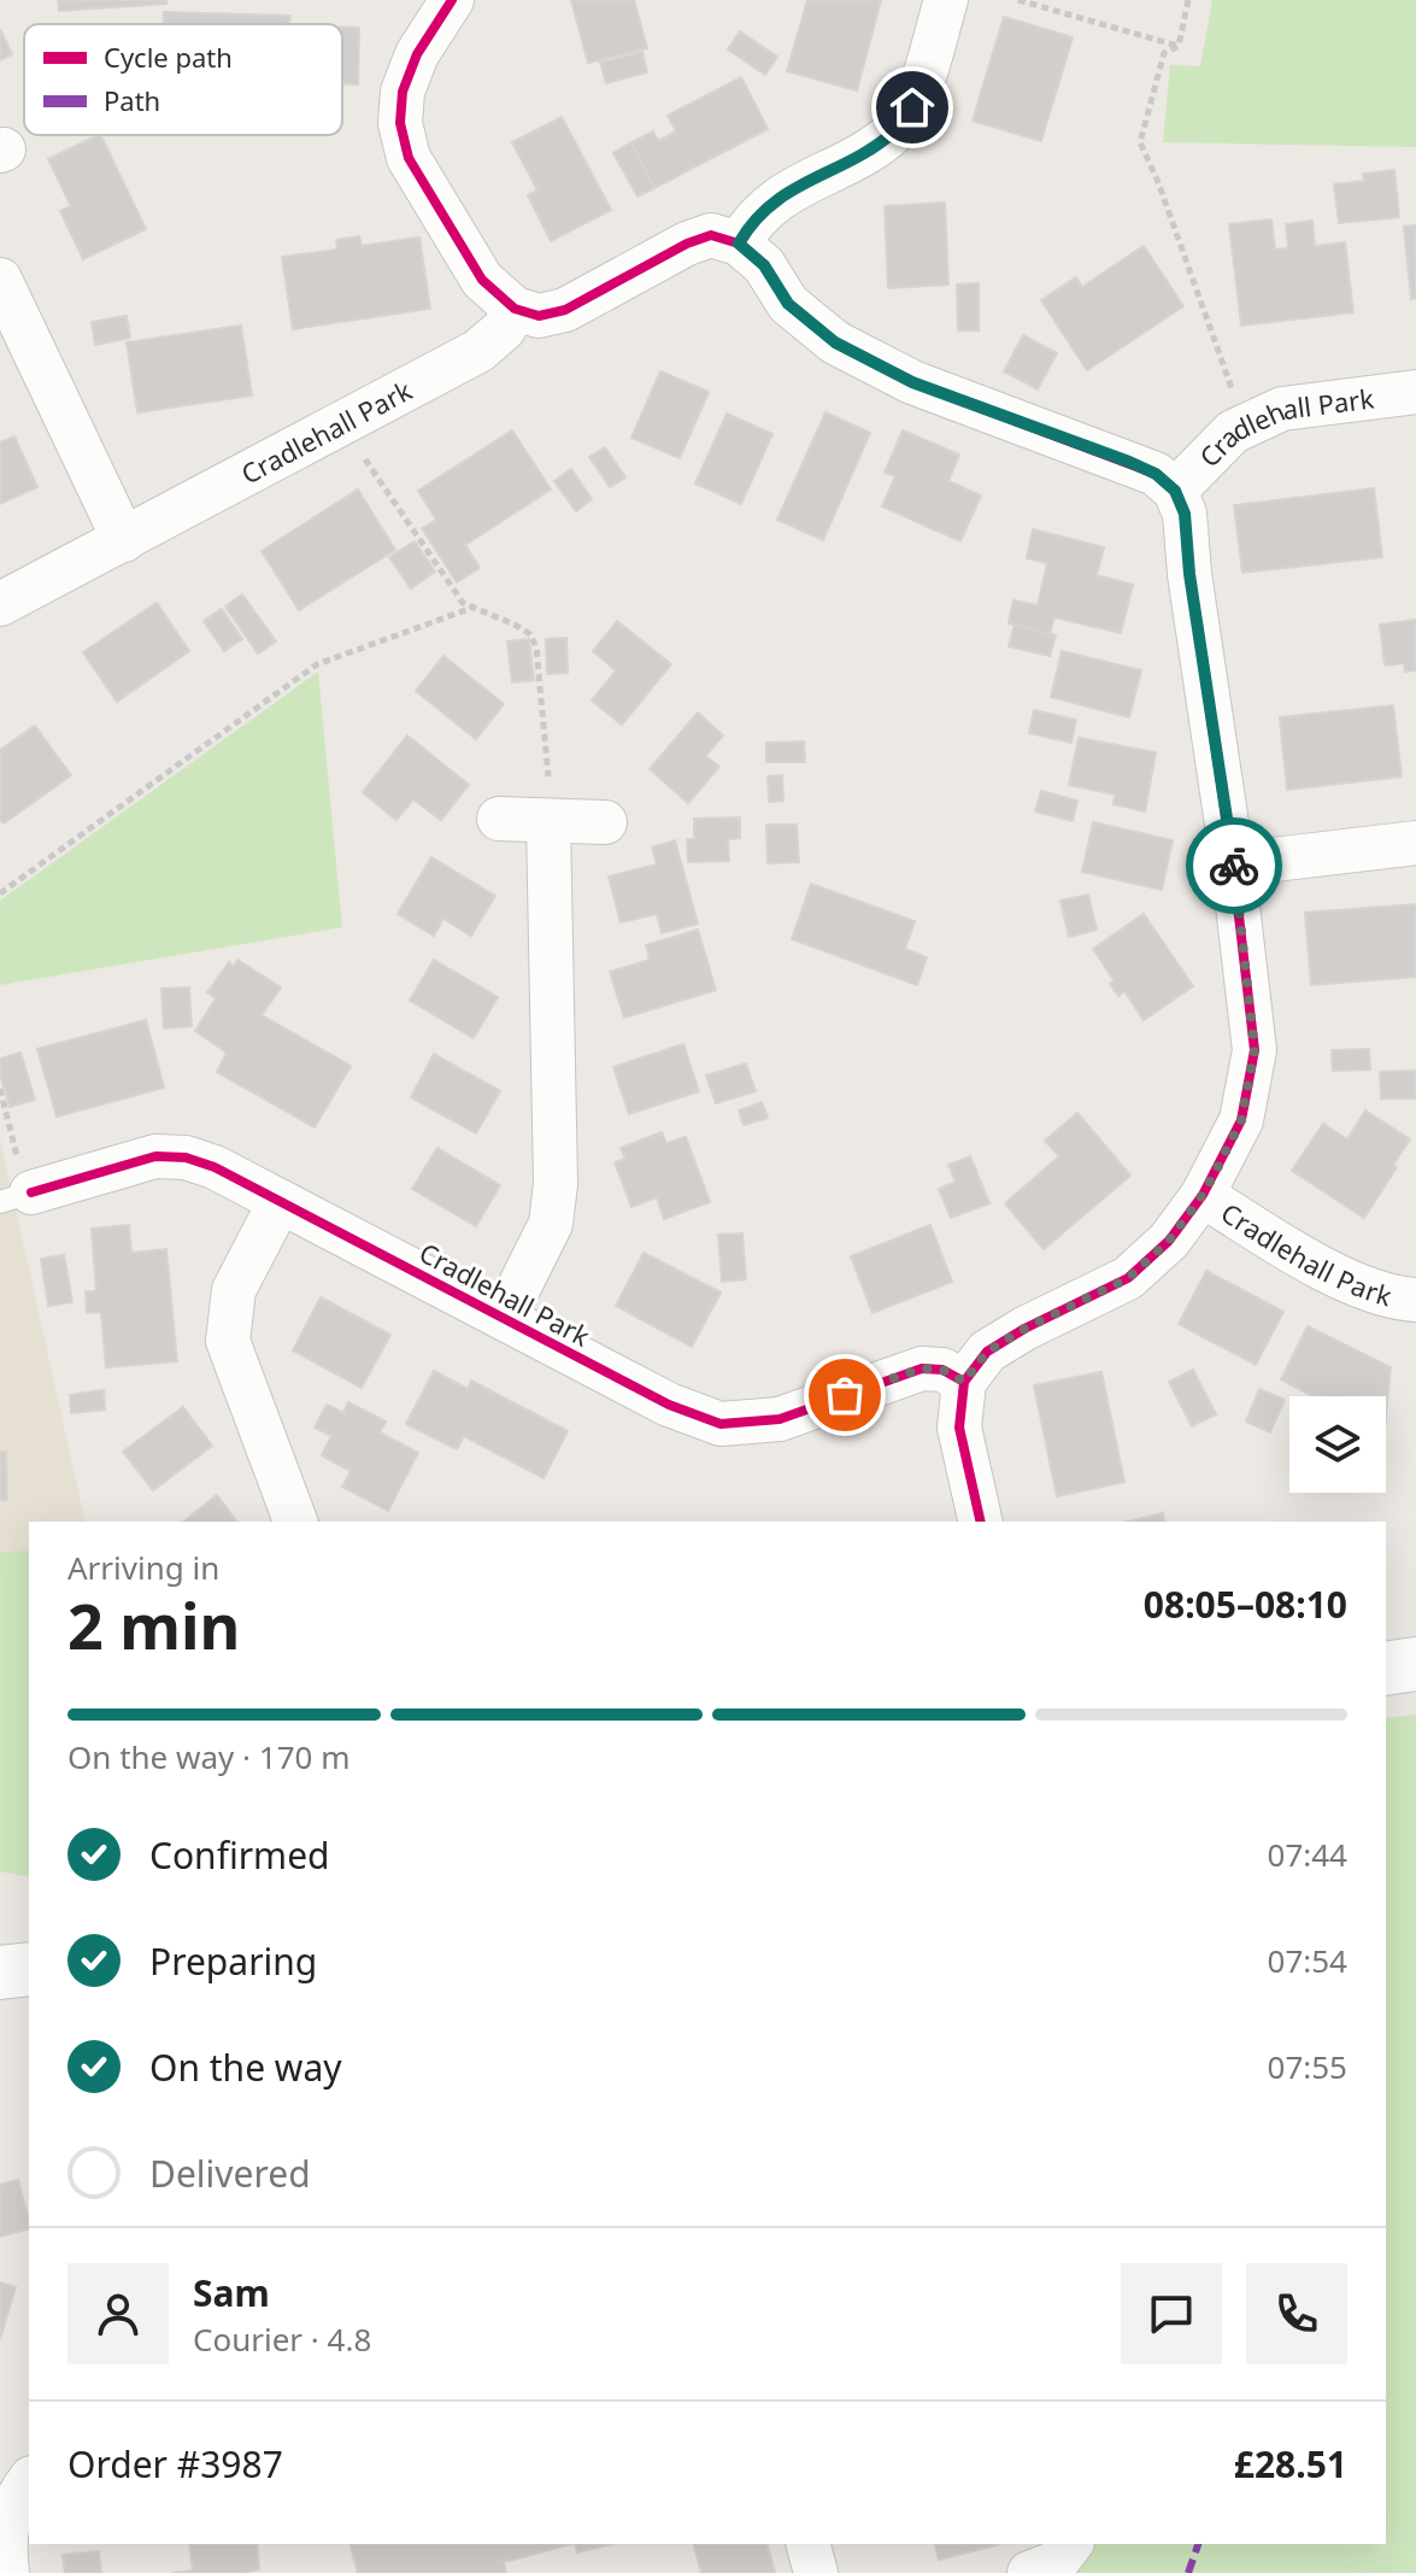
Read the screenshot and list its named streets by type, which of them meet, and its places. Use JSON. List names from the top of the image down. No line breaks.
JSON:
{"streets":{"street":["Cradlehall Park"]},"legend":["Cycle path","Path"],"page":{"heading":["2 min","Arriving in","08:05–08:10"],"panel":["Sam","Courier · 4.8","Order #3987","£28.51"],"bar":"On the way · 170 m","list":[["Confirmed","07:44"],["Preparing","07:54"],["On the way","07:55"],"Delivered"]}}
